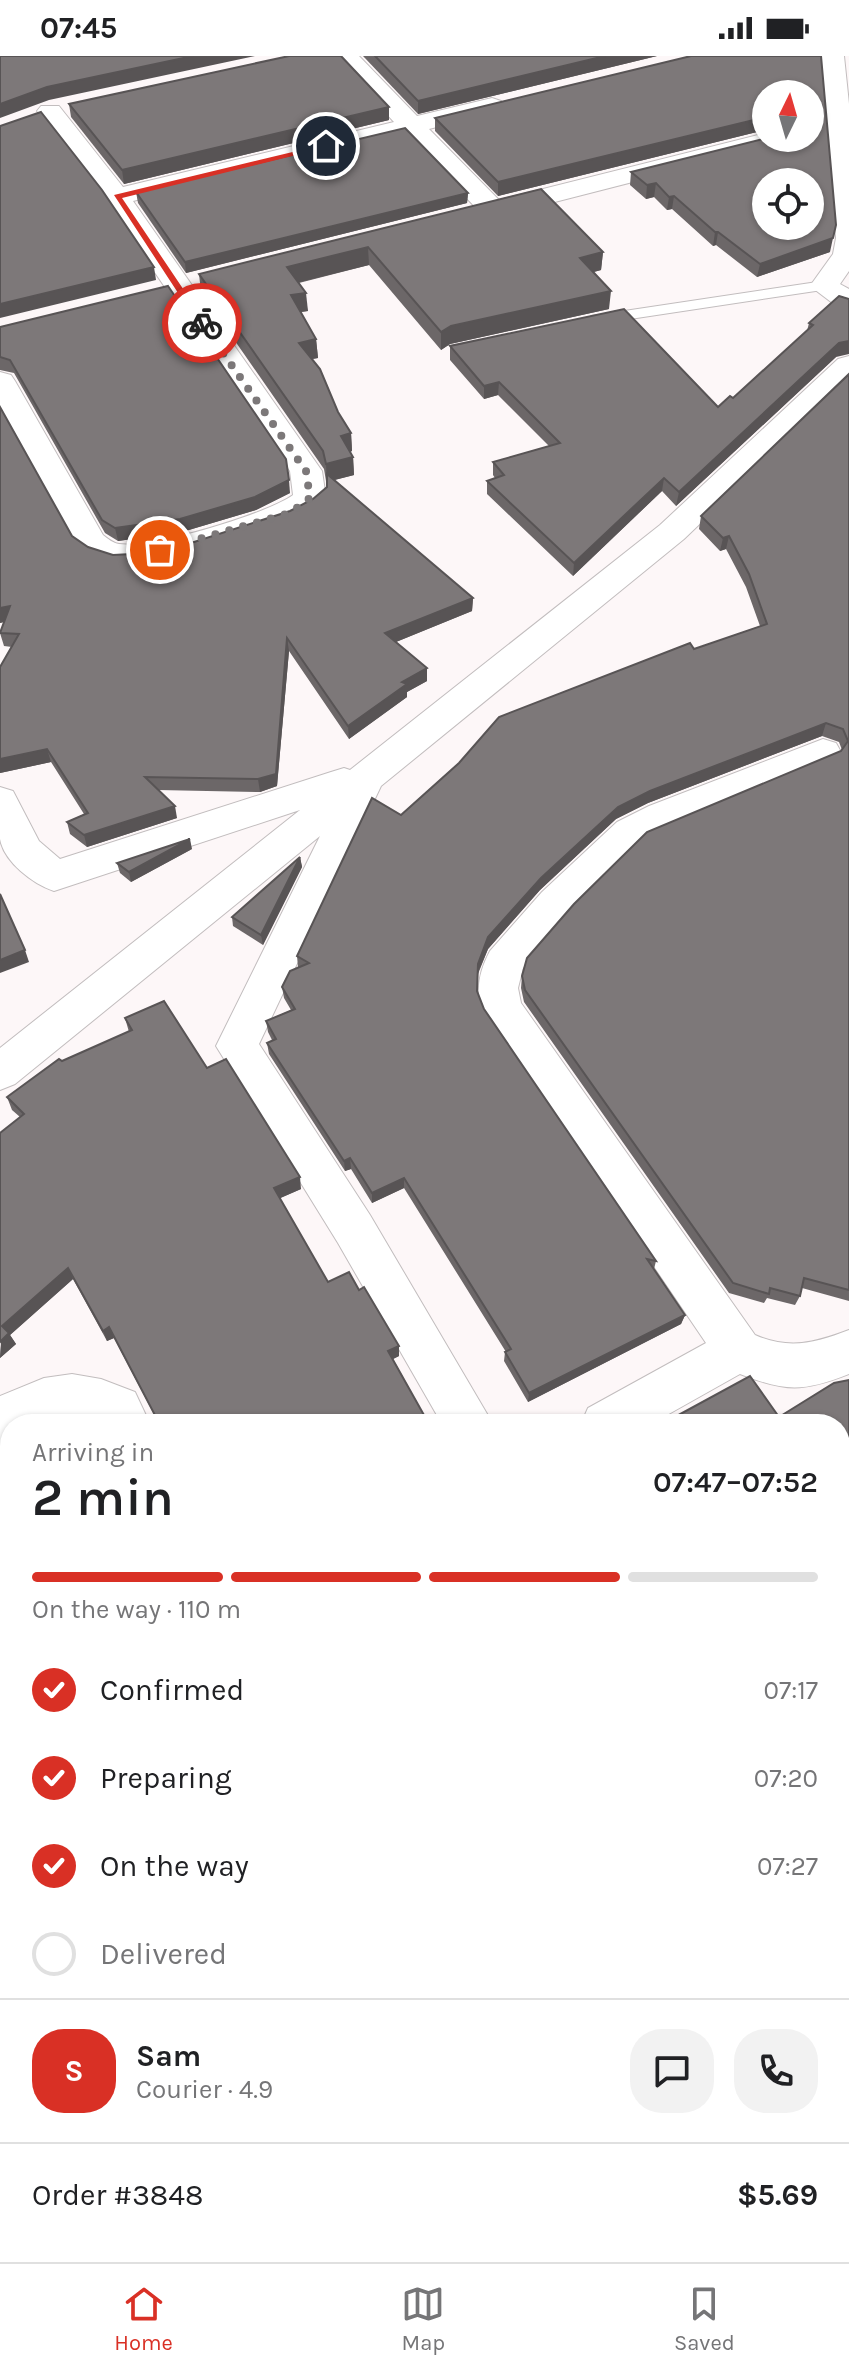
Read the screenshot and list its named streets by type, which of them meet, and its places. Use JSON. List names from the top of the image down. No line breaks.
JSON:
{"north":"top","page":{"status":"07:45","heading":["2 min","Arriving in","07:47–07:52"],"panel":["Sam","Courier · 4.9","Order #3848","$5.69"],"bar":"On the way · 110 m","list":[["Confirmed","07:17"],["Preparing","07:20"],["On the way","07:27"],"Delivered"],"round":"S","tabs":["Home","Map","Saved"]}}
